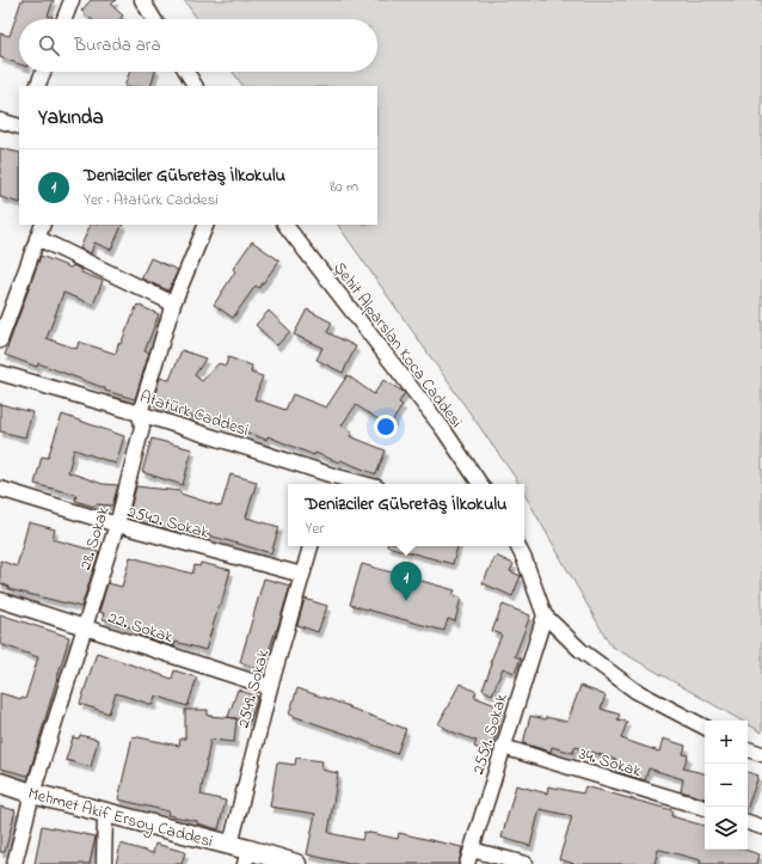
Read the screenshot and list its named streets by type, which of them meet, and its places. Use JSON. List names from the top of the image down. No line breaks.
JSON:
{"streets":{"street":["Şehit Alparslan Koca Caddesi","Atatürk Caddesi","2542. Sokak","28. Sokak","22. Sokak","2549. Sokak","2551. Sokak","34. Sokak","Mehmet Akif Ersoy Caddesi"]},"crossings":[["Atatürk Caddesi","28. Sokak"],["2542. Sokak","28. Sokak"],["2542. Sokak","2549. Sokak"],["28. Sokak","22. Sokak"],["28. Sokak","Mehmet Akif Ersoy Caddesi"],["22. Sokak","2549. Sokak"],["2549. Sokak","Mehmet Akif Ersoy Caddesi"],["2551. Sokak","34. Sokak"]],"page":{"search":"Burada ara","heading":"Yakında","list":[{"mark":"1","name":"Denizciler Gübretaş İlkokulu","note":"Yer · Atatürk Caddesi","value":"80 m"}],"popup":["Denizciler Gübretaş İlkokulu","Yer"],"pins":"1","map_buttons":["+","−"]}}
